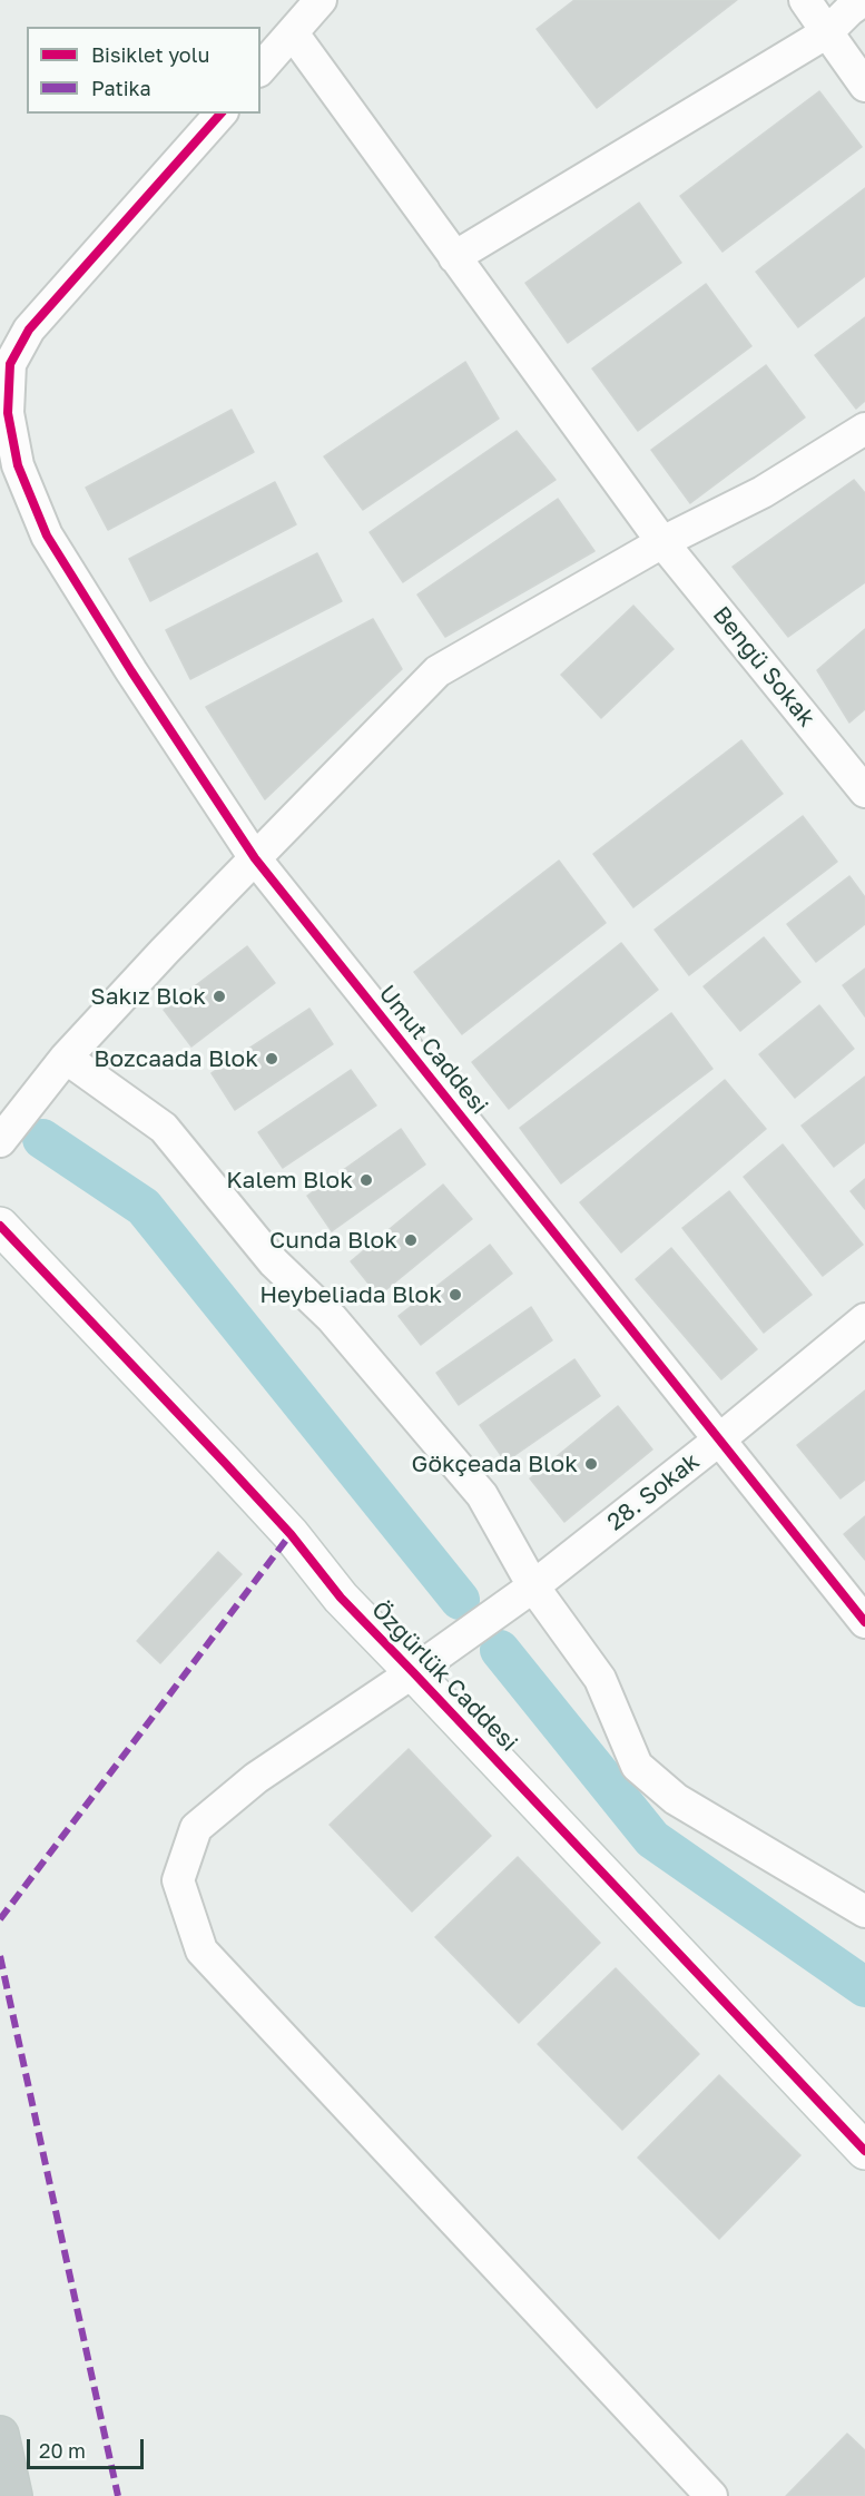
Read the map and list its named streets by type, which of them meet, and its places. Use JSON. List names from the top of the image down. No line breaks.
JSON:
{"streets":{"main road":["Özgürlük Caddesi"],"street":["Bengü Sokak","Umut Caddesi","28. Sokak"]},"crossings":[["Umut Caddesi","28. Sokak"],["28. Sokak","Özgürlük Caddesi"]],"places":["Sakız Blok","Bozcaada Blok","Kalem Blok","Cunda Blok","Heybeliada Blok","Gökçeada Blok"],"legend":["Bisiklet yolu","Patika"],"scale_bar":"20 m"}
